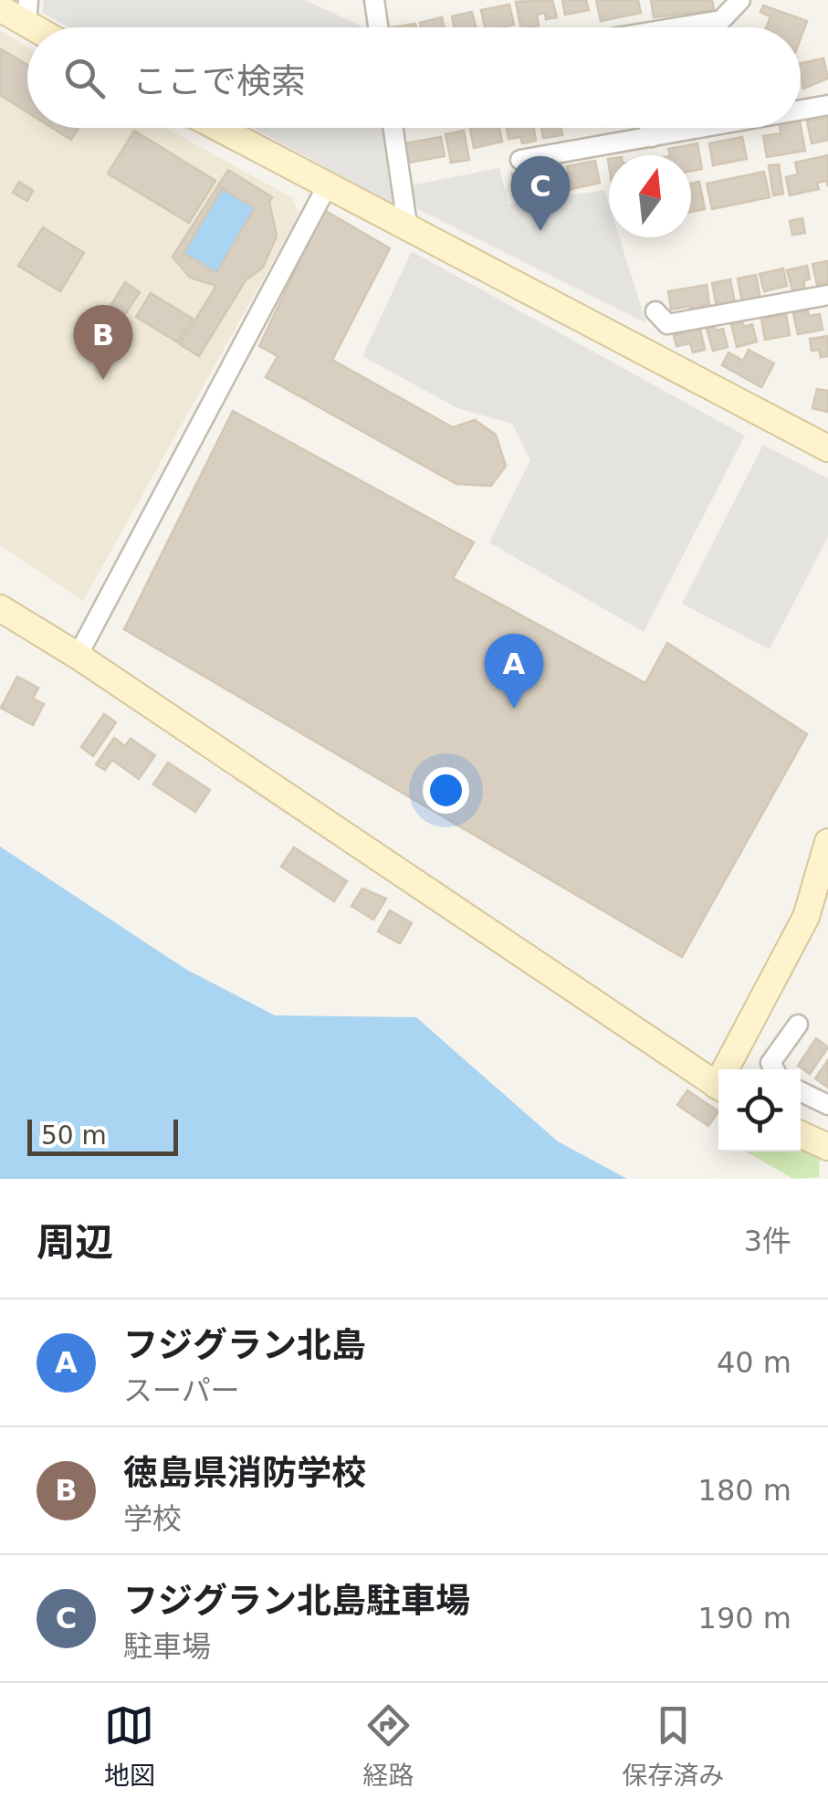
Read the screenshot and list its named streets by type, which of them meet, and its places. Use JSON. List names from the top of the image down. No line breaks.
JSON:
{"scale_bar":"50 m","north":"top","page":{"search":"ここで検索","pins":["C","B","A"],"scale":"50 m","heading":["周辺","3件"],"list":[{"mark":"A","name":"フジグラン北島","note":"スーパー","value":"40 m"},{"mark":"B","name":"徳島県消防学校","note":"学校","value":"180 m"},{"mark":"C","name":"フジグラン北島駐車場","note":"駐車場","value":"190 m"}],"nav":["地図","経路","保存済み"]}}
